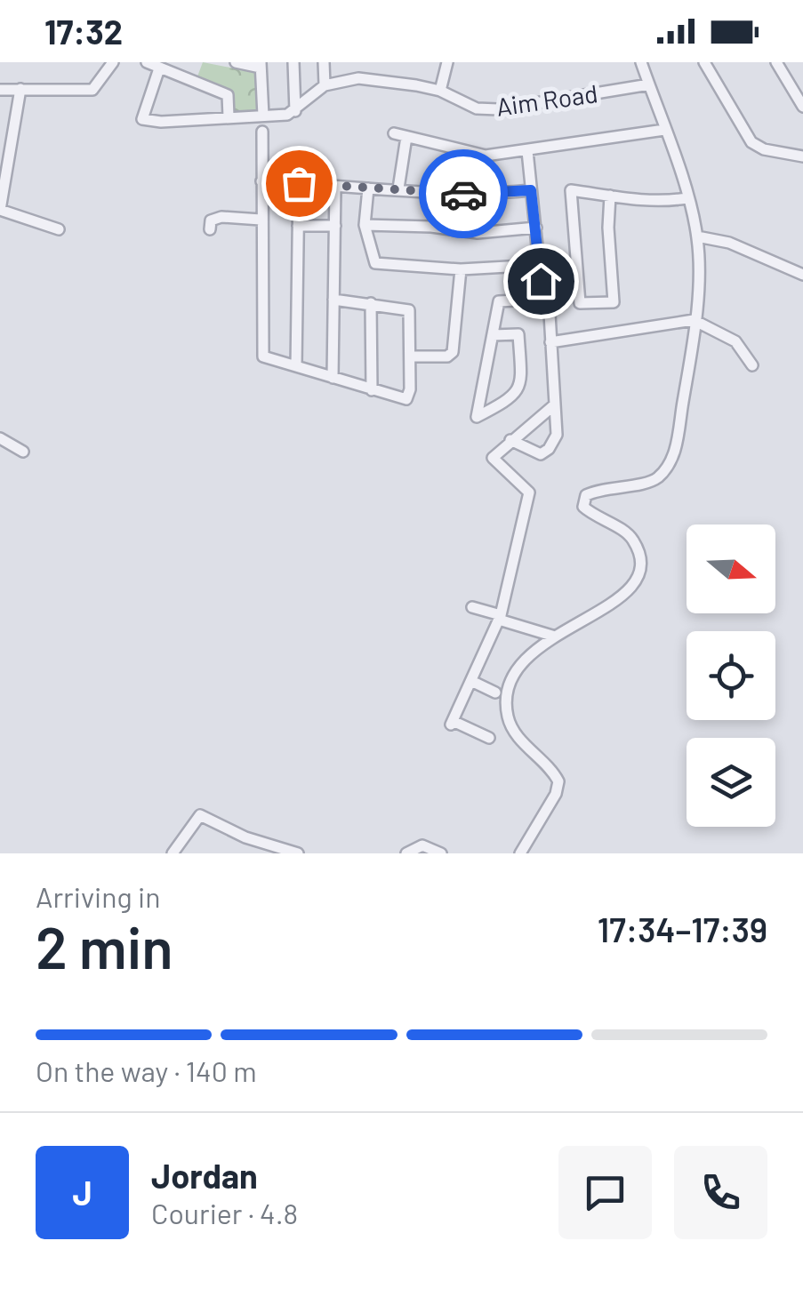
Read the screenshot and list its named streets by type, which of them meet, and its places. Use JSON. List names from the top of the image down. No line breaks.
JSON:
{"streets":{"street":["Aim Road"]},"north":"right","page":{"status":"17:32","heading":["2 min","Arriving in","17:34–17:39"],"panel":["Jordan","Courier · 4.8"],"bar":"On the way · 140 m","round":"J"}}
